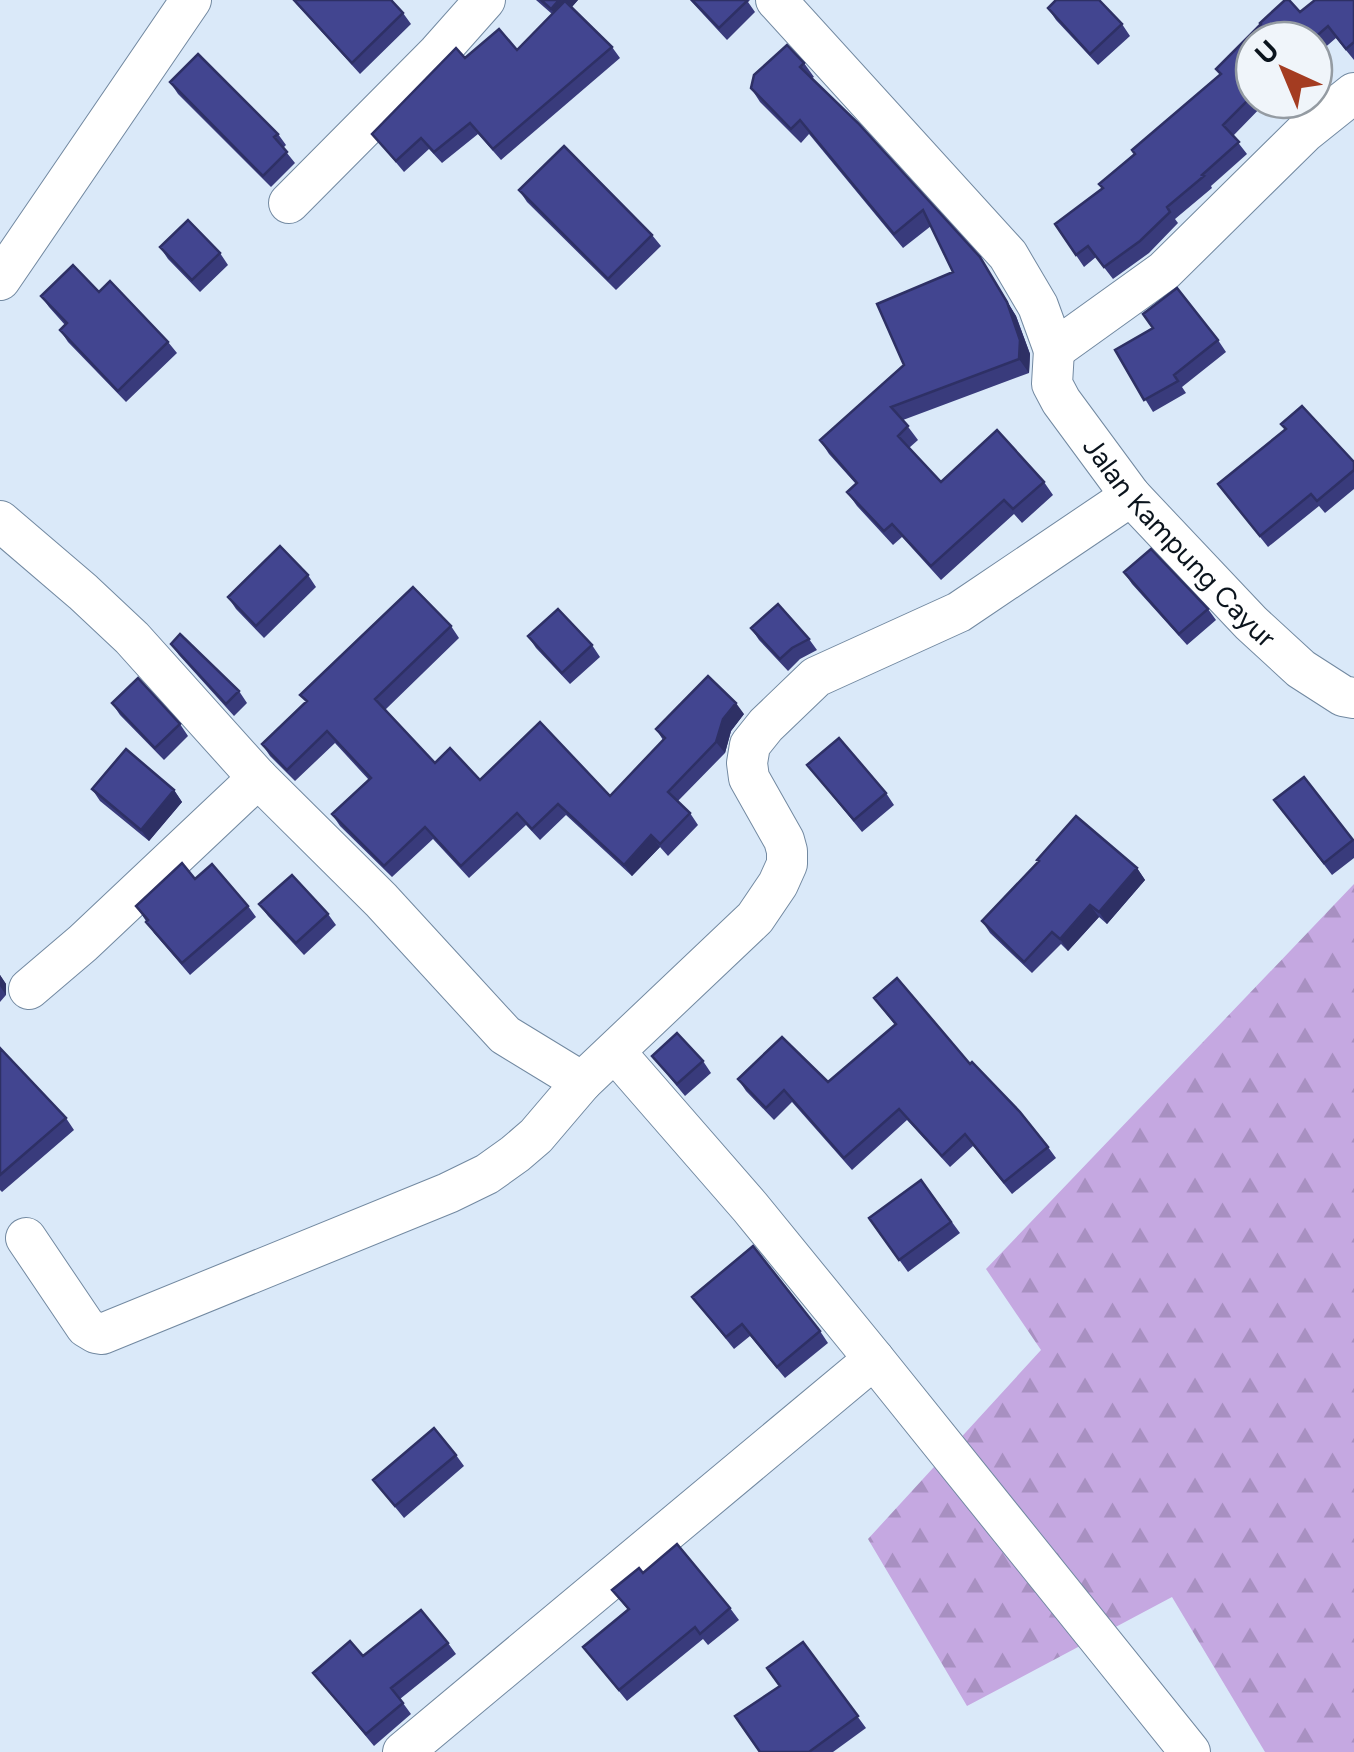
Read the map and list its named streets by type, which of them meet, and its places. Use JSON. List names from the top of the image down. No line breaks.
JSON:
{"streets":{"street":["Jalan Kampung Cayur"]},"north":"top left"}
